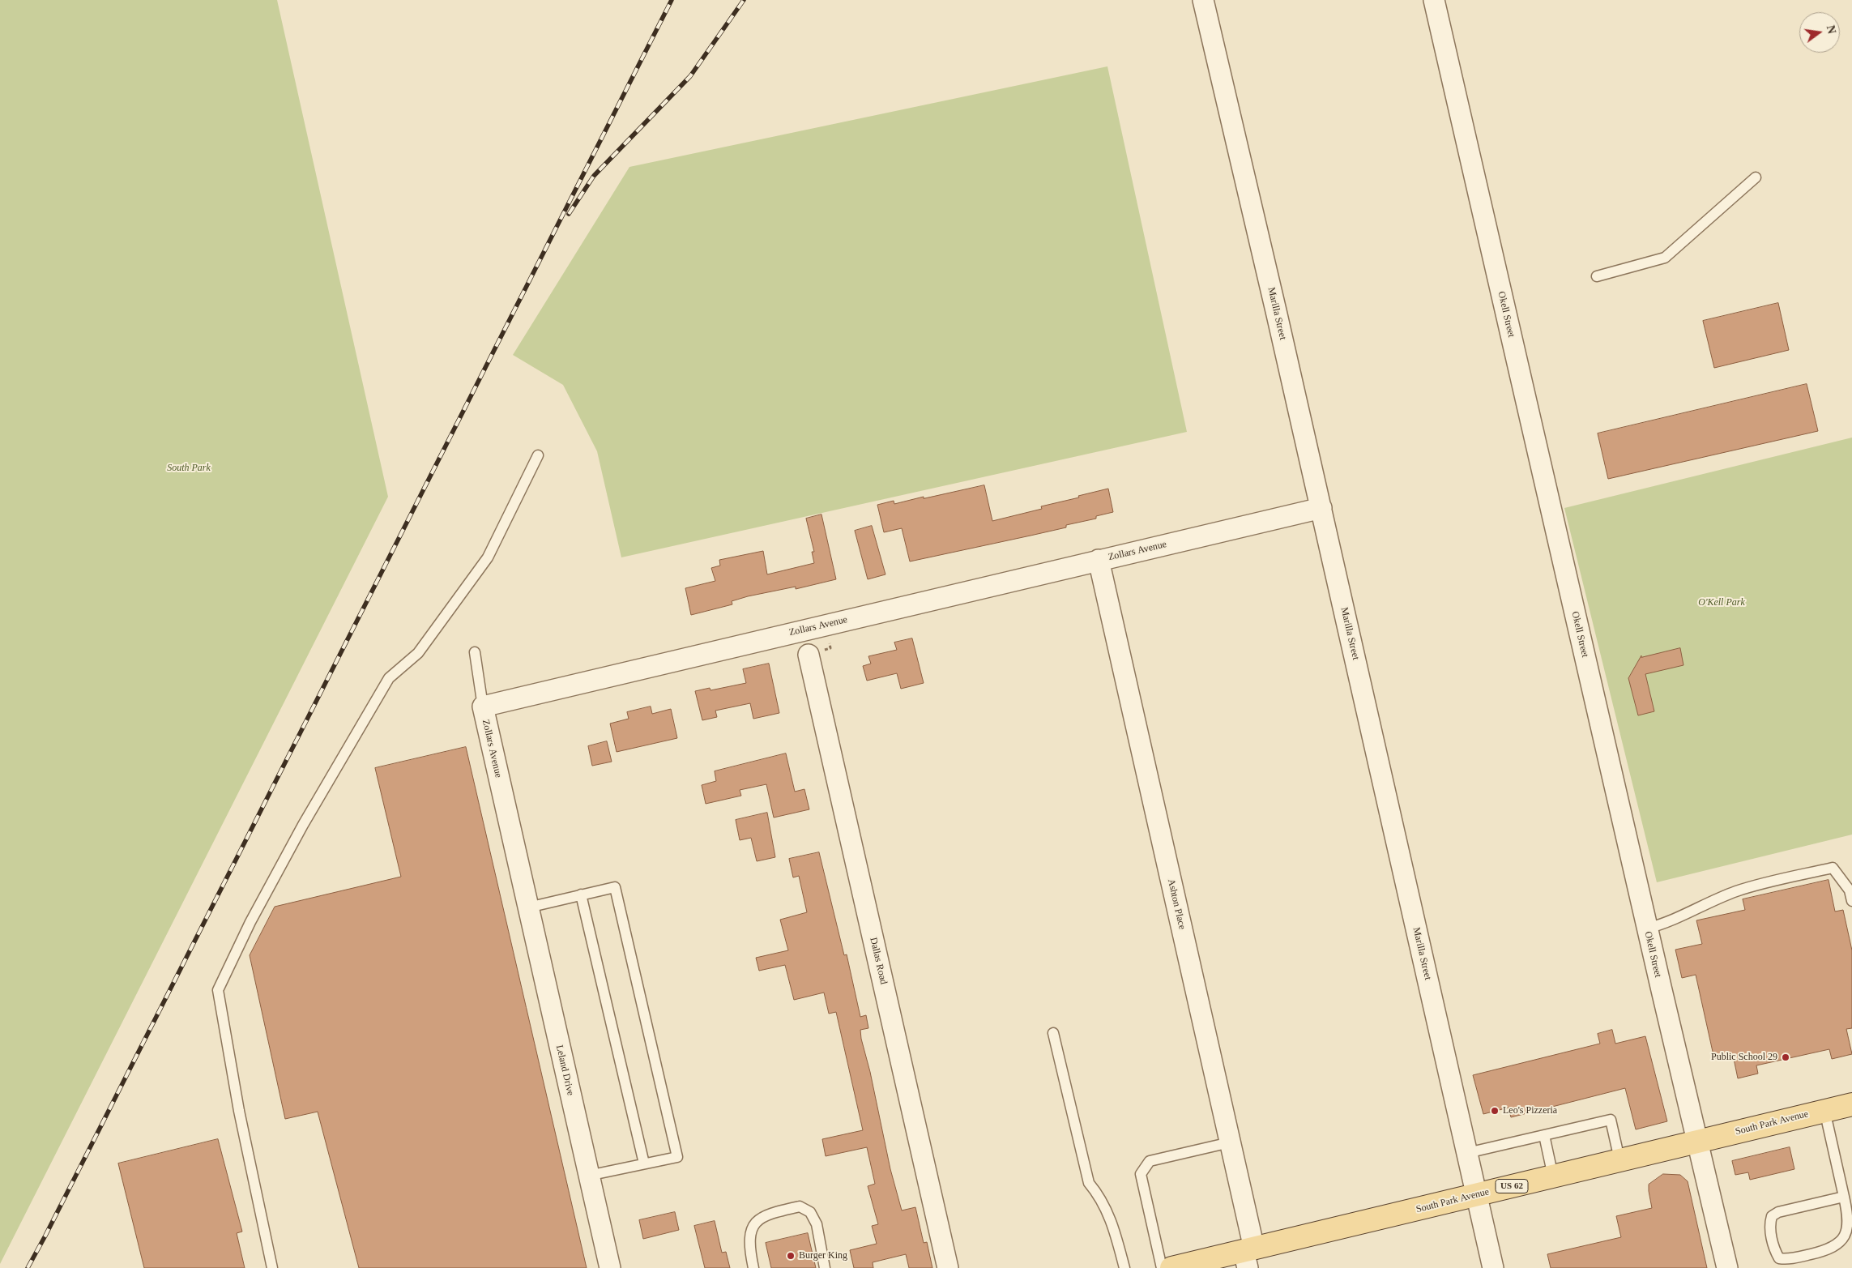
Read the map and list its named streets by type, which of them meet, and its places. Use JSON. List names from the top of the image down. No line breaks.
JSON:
{"streets":{"main road":["South Park Avenue","US 62"],"street":["Marilla Street","Okell Street","Zollars Avenue","Ashton Place","Dallas Road","Leland Drive"]},"crossings":[["Marilla Street","Zollars Avenue"],["Marilla Street","South Park Avenue"],["Okell Street","South Park Avenue"],["Zollars Avenue","Ashton Place"],["Zollars Avenue","Leland Drive"],["Ashton Place","South Park Avenue"]],"parks":["South Park","O'Kell Park"],"places":["Public School 29","Leo's Pizzeria","Burger King"],"north":"right"}
